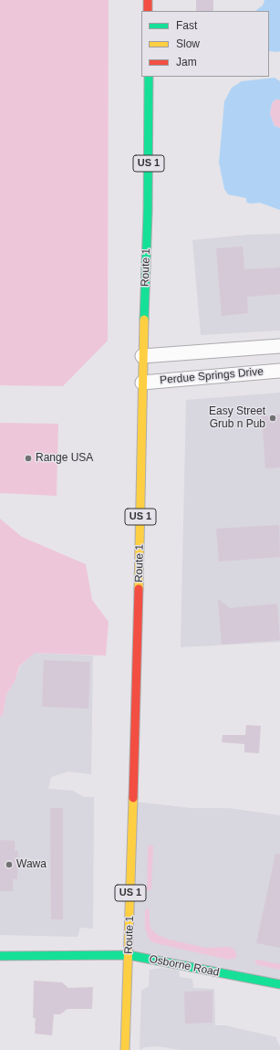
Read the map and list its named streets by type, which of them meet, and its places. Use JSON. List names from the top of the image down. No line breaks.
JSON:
{"streets":{"main road":["US 1","Route 1","Osborne Road"],"street":["Perdue Springs Drive"]},"crossings":[["Route 1","Perdue Springs Drive"],["Route 1","Osborne Road"]],"places":["Easy Street Grub n Pub","Range USA","Wawa"],"legend":["Fast","Slow","Jam"]}
